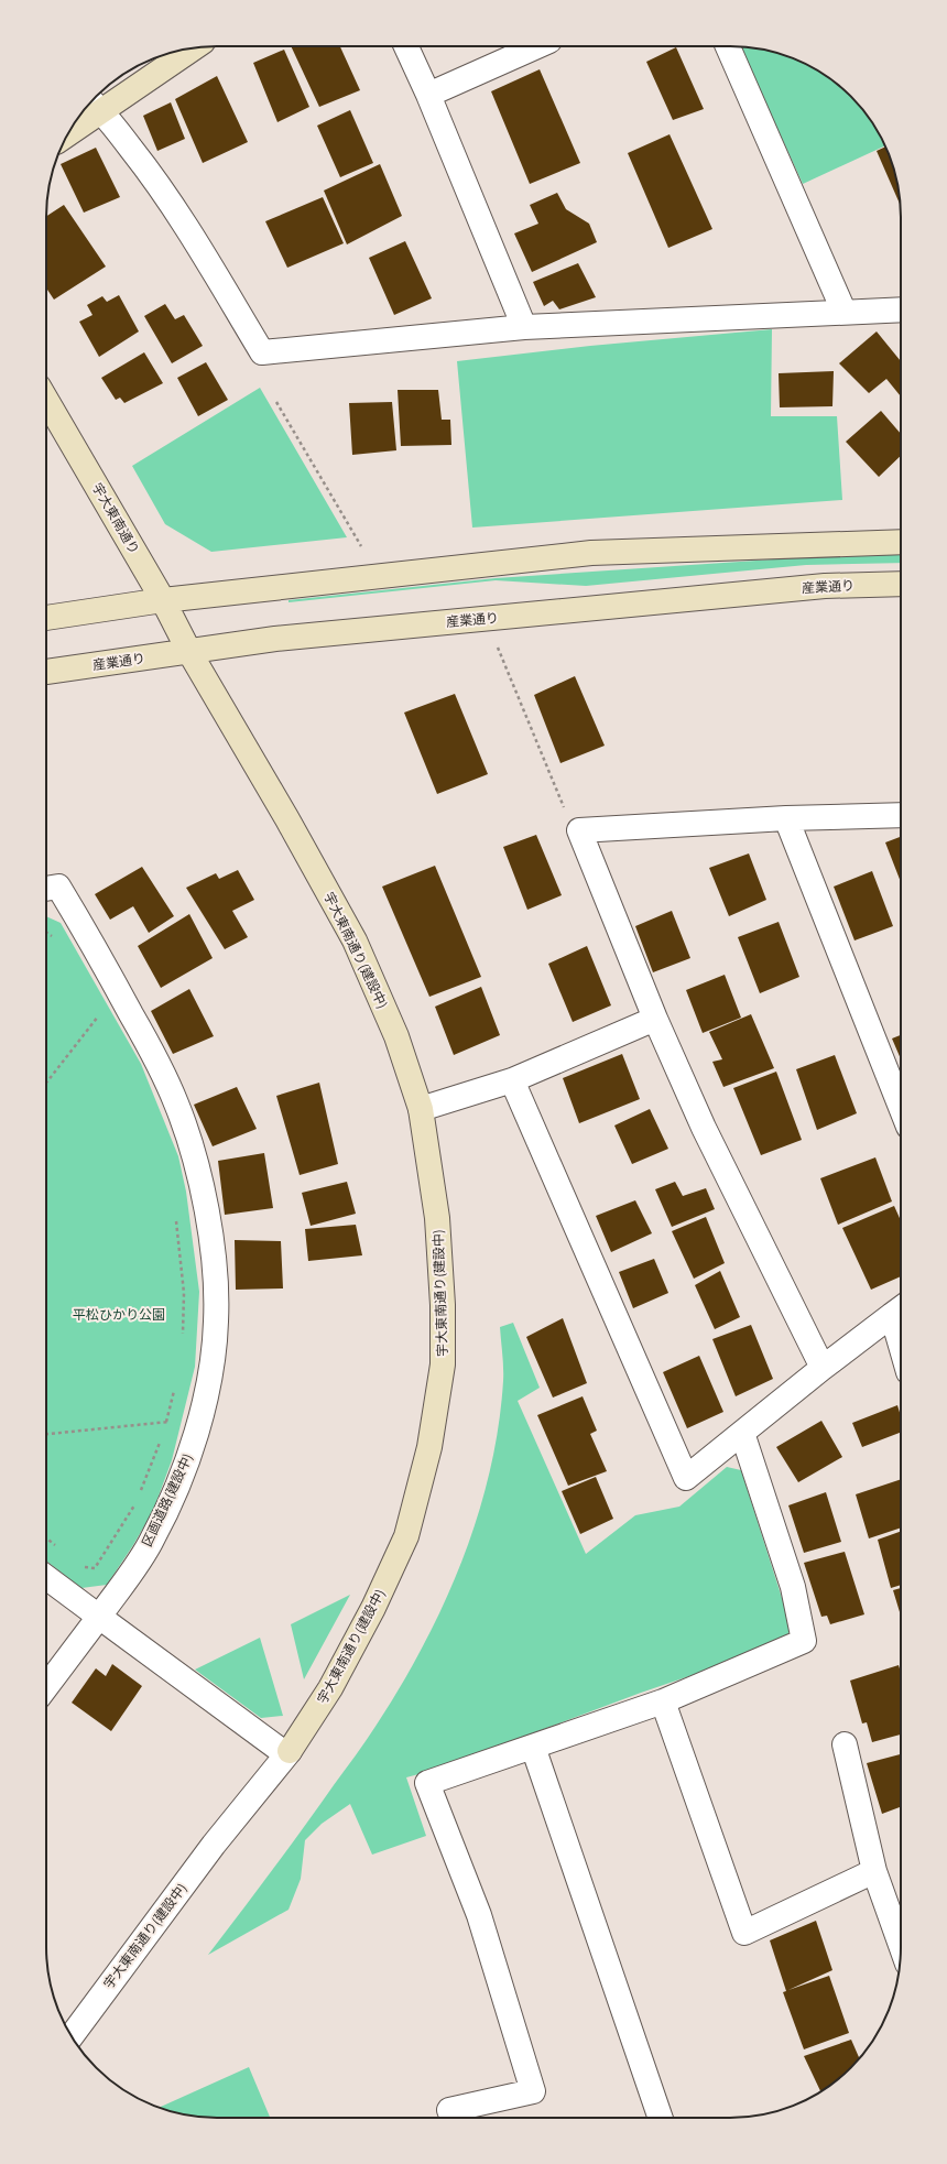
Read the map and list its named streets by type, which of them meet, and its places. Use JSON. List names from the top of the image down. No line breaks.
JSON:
{"streets":{"street":["宇大東南通り","産業通り","宇大東南通り(建設中)","区画道路(建設中)"]},"crossings":[["宇大東南通り","産業通り"],["宇大東南通り","宇大東南通り(建設中)"],["産業通り","宇大東南通り(建設中)"]],"parks":["平松ひかり公園"]}
